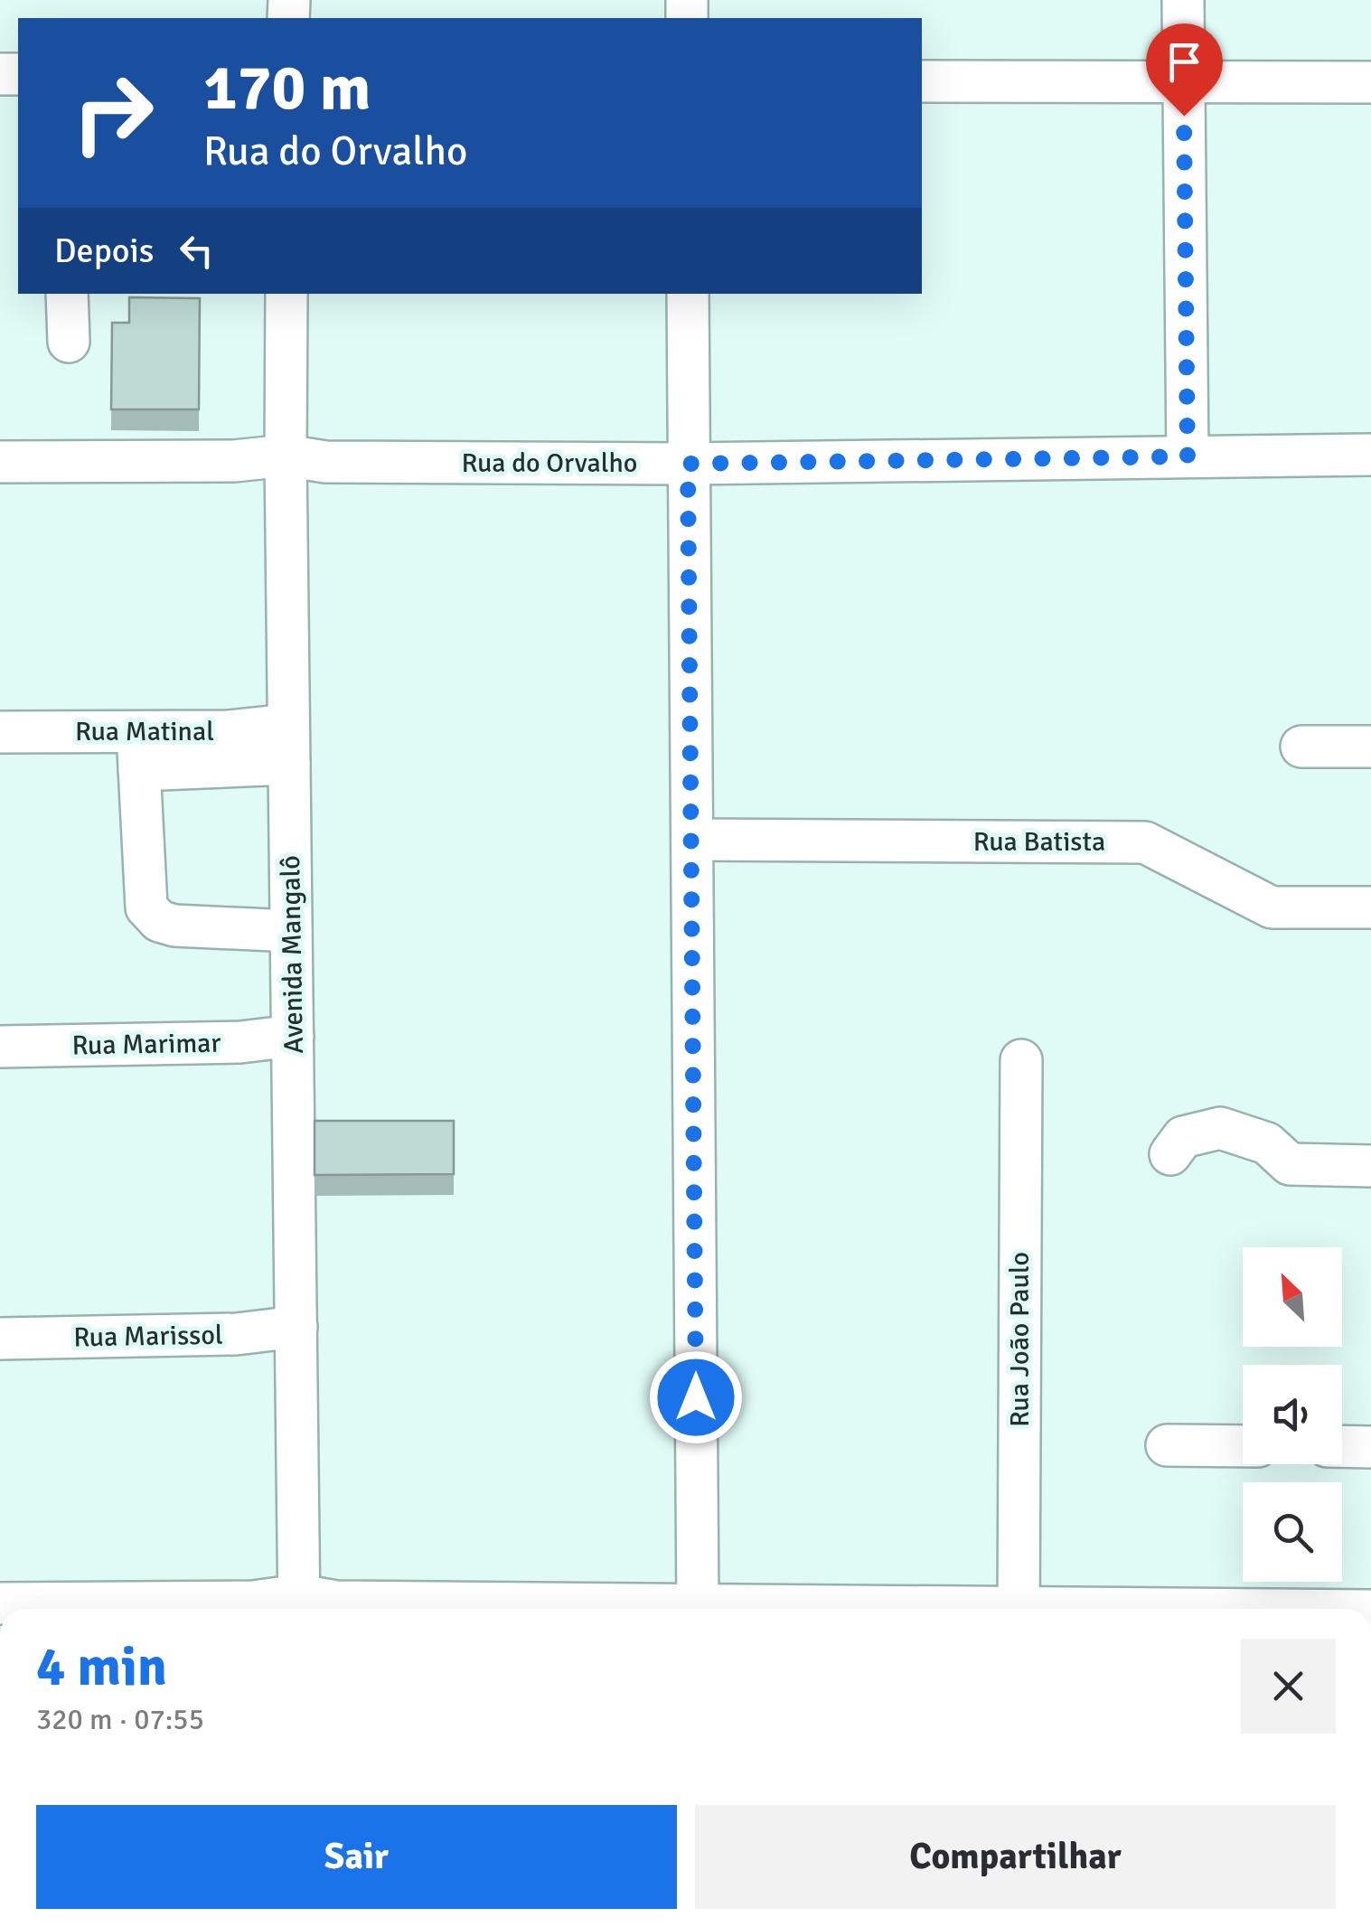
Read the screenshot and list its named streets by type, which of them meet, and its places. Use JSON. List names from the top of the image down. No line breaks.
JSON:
{"streets":{"street":["Rua do Orvalho","Rua Matinal","Rua Batista","Avenida Mangalô","Rua Marimar","Rua Marissol","Rua João Paulo"]},"crossings":[["Rua do Orvalho","Avenida Mangalô"],["Rua Matinal","Avenida Mangalô"],["Avenida Mangalô","Rua Marimar"],["Avenida Mangalô","Rua Marissol"]],"north":"top left","page":{"turn":["170 m","Rua do Orvalho"],"then":"Depois","heading":["4 min","320 m · 07:55"],"buttons":["Sair","Compartilhar"]}}
